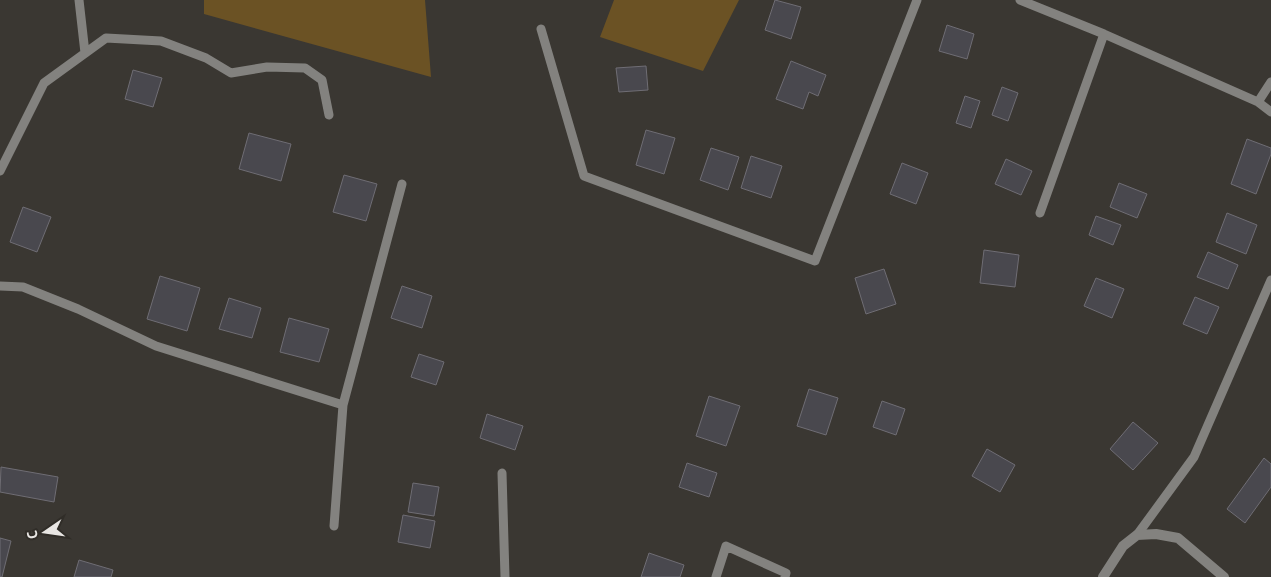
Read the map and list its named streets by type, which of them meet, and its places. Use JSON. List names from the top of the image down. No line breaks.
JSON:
{"north":"left"}
